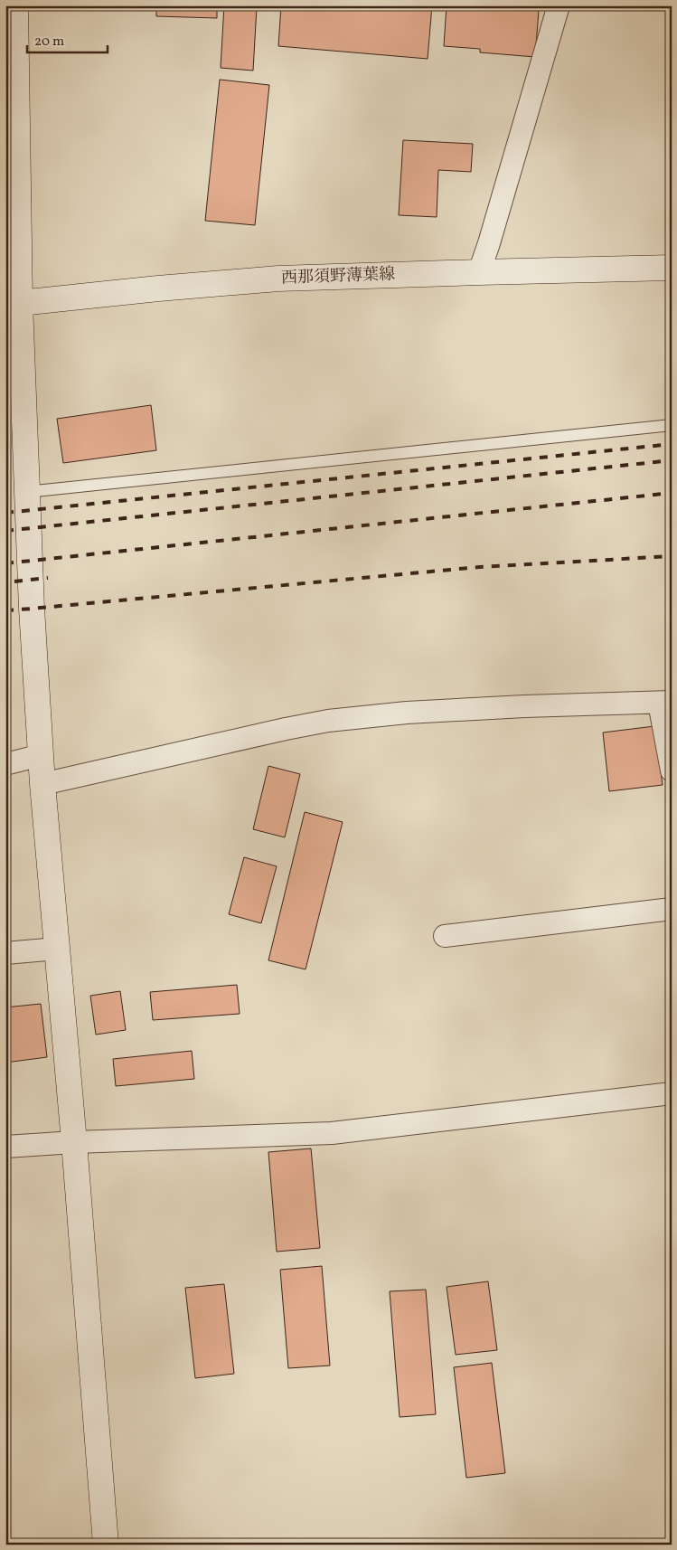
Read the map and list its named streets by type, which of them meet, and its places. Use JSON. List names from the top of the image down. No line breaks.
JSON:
{"streets":{"street":["西那須野薄葉線"]},"scale_bar":"20 m"}
